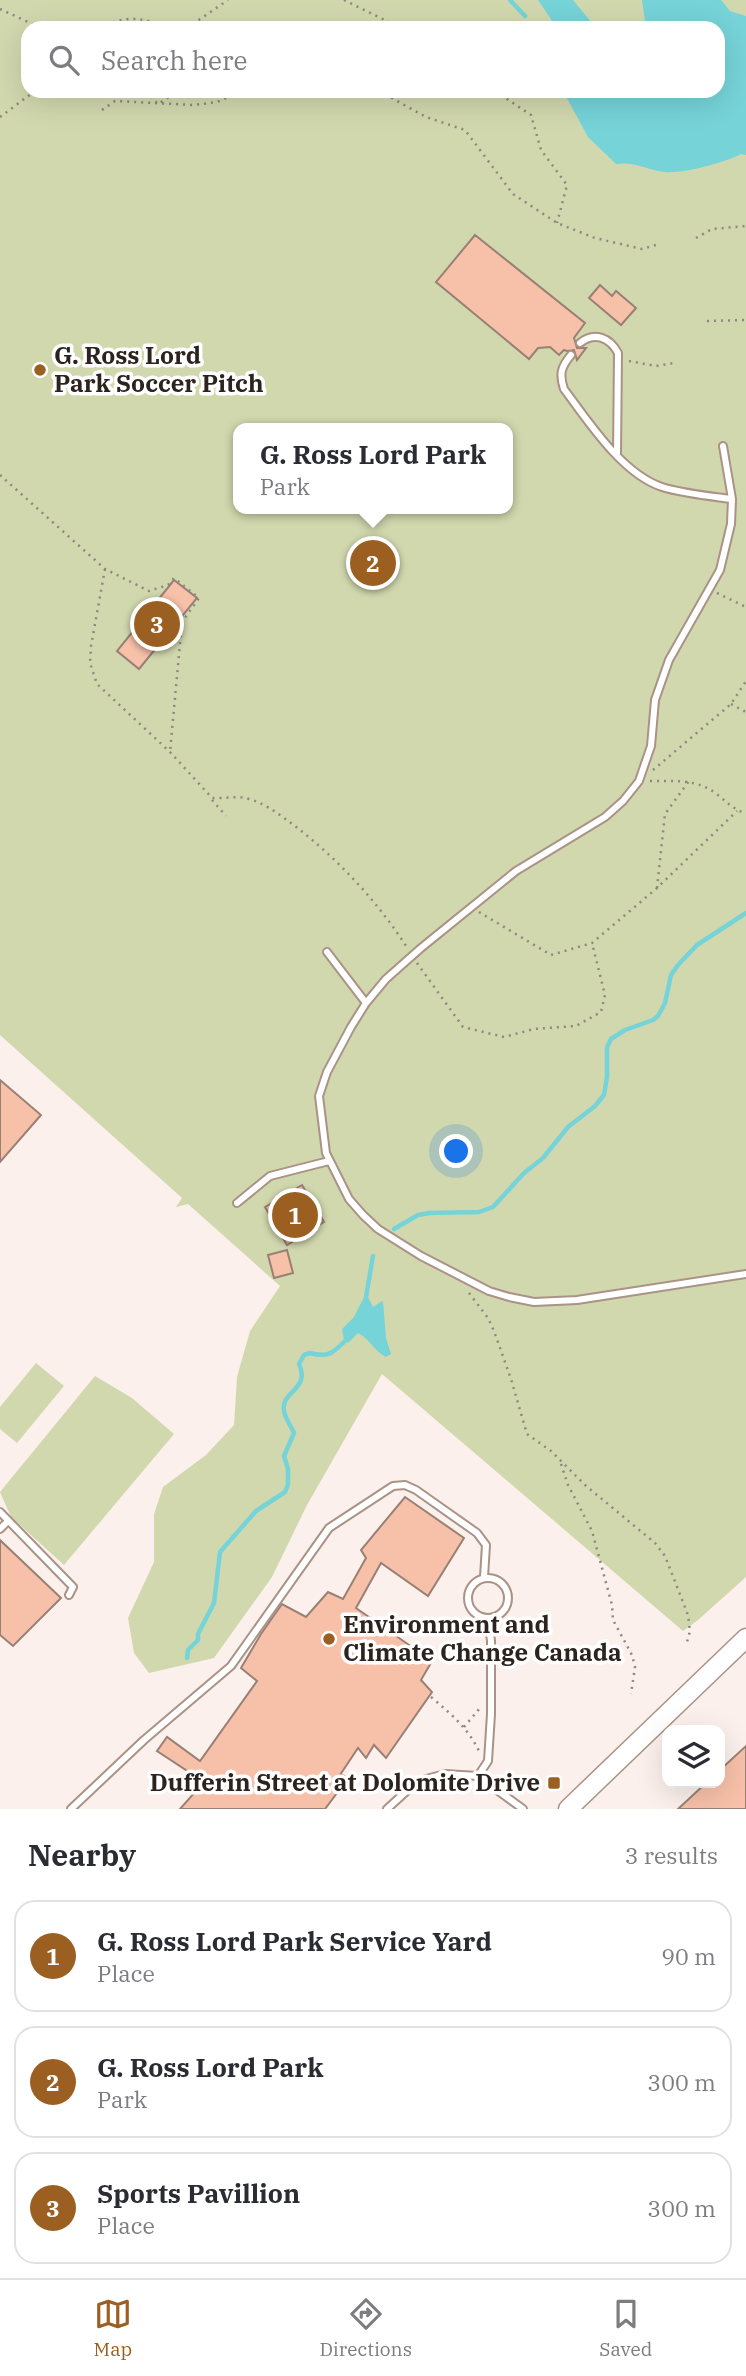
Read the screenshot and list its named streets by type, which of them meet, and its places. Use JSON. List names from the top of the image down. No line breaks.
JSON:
{"places":{"other":["G. Ross Lord Park Soccer Pitch","Environment and Climate Change Canada"],"transit":["Dufferin Street at Dolomite Drive"]},"page":{"search":"Search here","popup":["G. Ross Lord Park","Park"],"pins":["2","3","1"],"heading":["Nearby","3 results"],"list":[{"mark":"1","name":"G. Ross Lord Park Service Yard","note":"Place","value":"90 m"},{"mark":"2","name":"G. Ross Lord Park","note":"Park","value":"300 m"},{"mark":"3","name":"Sports Pavillion","note":"Place","value":"300 m"}],"nav":["Map","Directions","Saved"]}}
